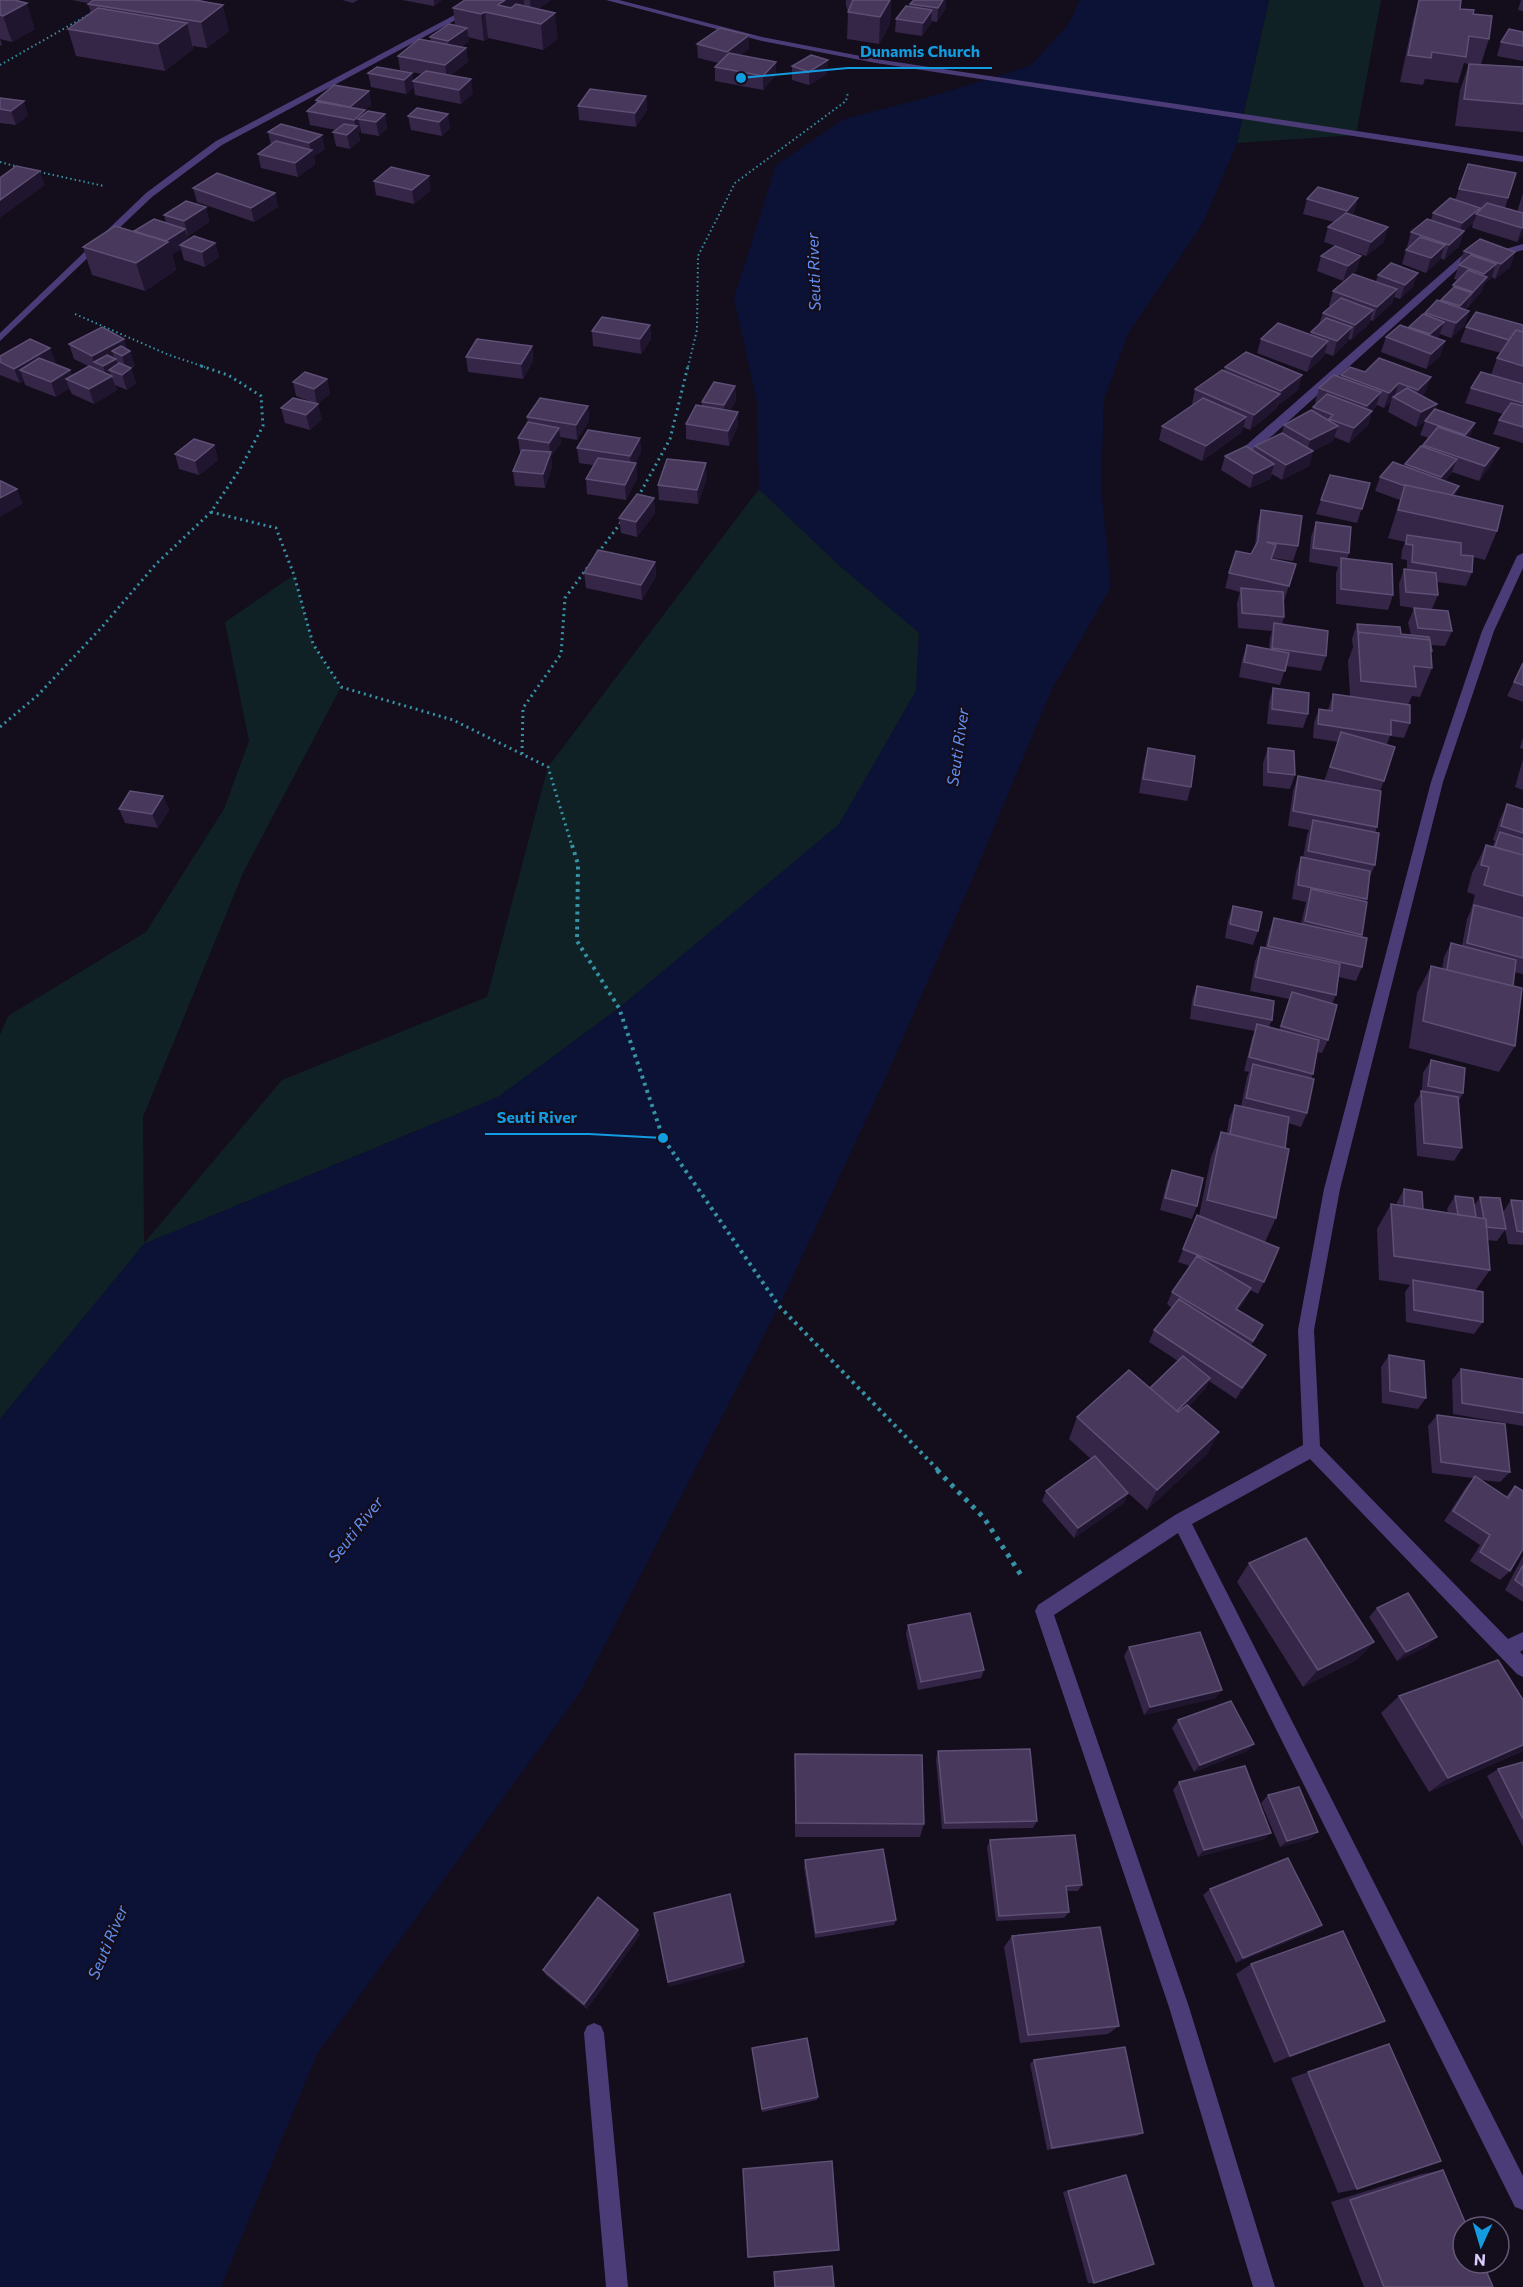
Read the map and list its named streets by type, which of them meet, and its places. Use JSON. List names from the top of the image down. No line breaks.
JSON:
{"water":["Seuti River"],"places":["Dunamis Church","Seuti River"],"north":"bottom"}
